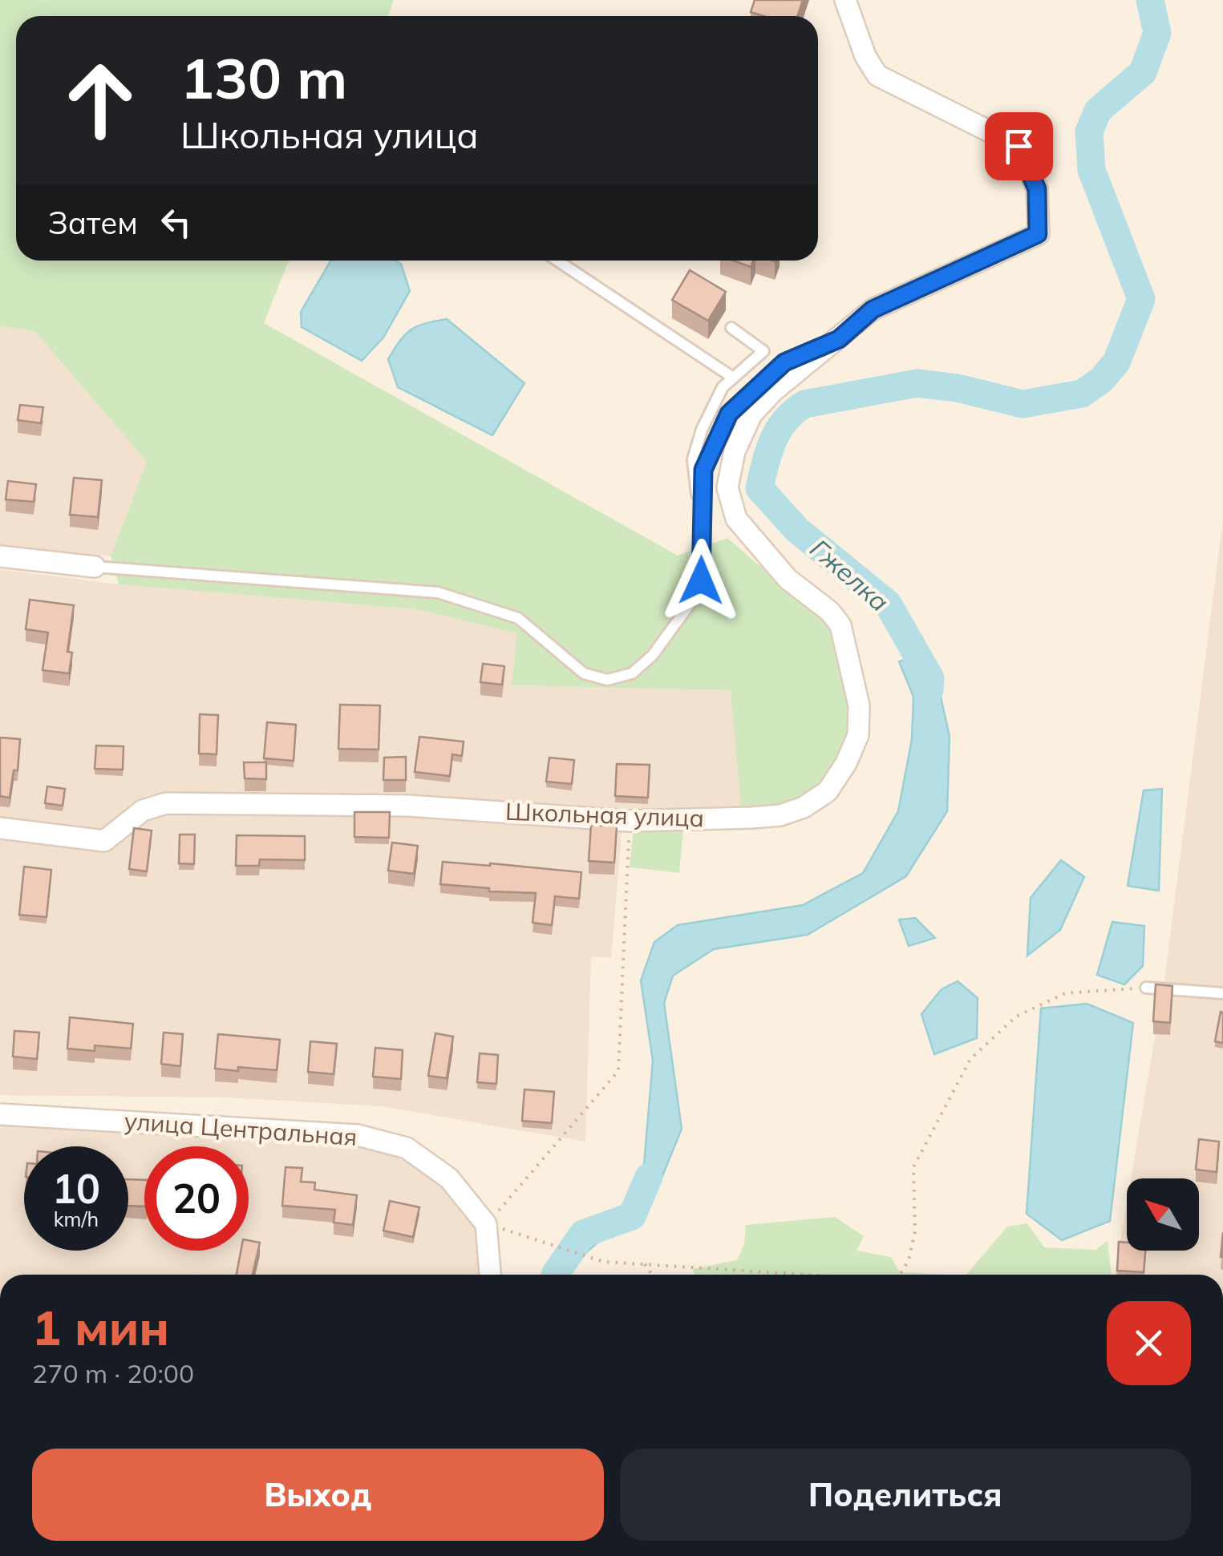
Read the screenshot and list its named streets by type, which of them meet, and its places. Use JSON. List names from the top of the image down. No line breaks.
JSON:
{"streets":{"street":["Школьная улица","улица Центральная"]},"water":["Гжелка"],"north":"top left","page":{"turn":["130 m","Школьная улица"],"then":"Затем","speed":"10 km/h","limit":"20","heading":["1 мин","270 m · 20:00"],"buttons":["Выход","Поделиться"]}}
